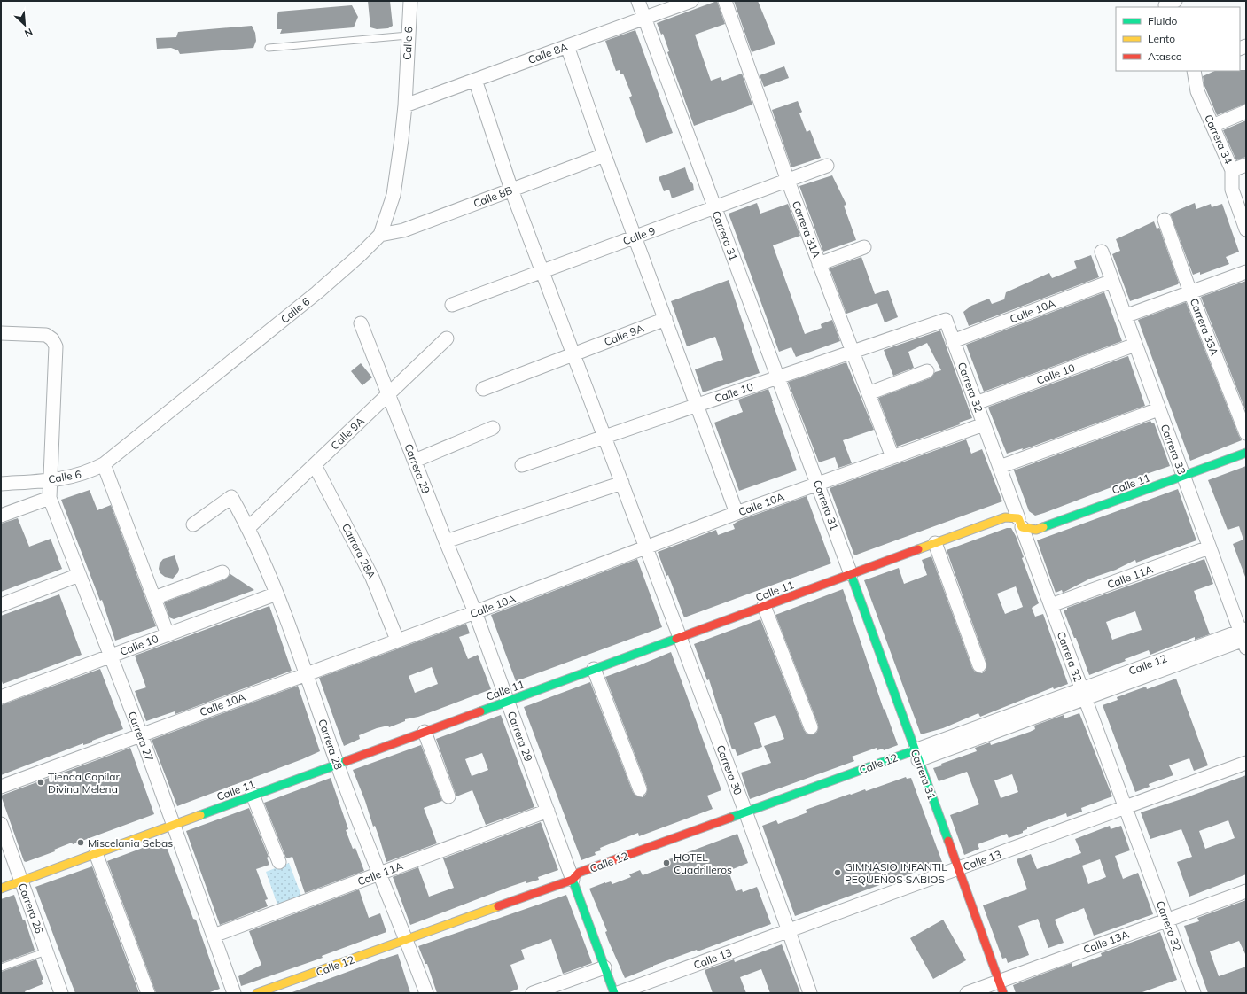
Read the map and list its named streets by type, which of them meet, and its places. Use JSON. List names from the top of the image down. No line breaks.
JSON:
{"streets":{"street":["Calle 6","Calle 8A","Carrera 34","Calle 8B","Carrera 31A","Calle 9","Carrera 31","Calle 10A","Carrera 33A","Calle 9A","Calle 10","Carrera 32","Carrera 33","Carrera 29","Calle 11","Carrera 28A","Calle 11A","Calle 12","Carrera 27","Carrera 28","Carrera 30","Calle 13","Carrera 26","Calle 13A"]},"crossings":[["Calle 6","Calle 8A"],["Calle 6","Calle 8B"],["Calle 6","Carrera 27"],["Calle 8A","Carrera 31"],["Calle 8A","Carrera 30"],["Calle 8B","Carrera 30"],["Carrera 31A","Calle 9"],["Carrera 31A","Calle 10A"],["Carrera 31A","Calle 10"],["Calle 9","Carrera 31"],["Calle 9","Carrera 30"],["Carrera 31","Calle 10A"],["Carrera 31","Calle 10"],["Carrera 31","Calle 11"],["Carrera 31","Calle 12"],["Carrera 31","Calle 13"],["Carrera 31","Calle 13A"],["Calle 10A","Carrera 32"],["Calle 10A","Carrera 33"],["Calle 10A","Carrera 29"],["Calle 10A","Carrera 28A"],["Calle 10A","Carrera 27"],["Calle 10A","Carrera 28"],["Calle 10A","Carrera 30"],["Calle 9A","Carrera 29"],["Calle 9A","Carrera 28A"],["Calle 9A","Carrera 28"],["Calle 9A","Carrera 30"],["Calle 10","Carrera 32"],["Calle 10","Carrera 33"],["Calle 10","Carrera 27"],["Calle 10","Carrera 28"],["Calle 10","Carrera 30"],["Carrera 32","Calle 11"],["Carrera 32","Calle 11A"],["Carrera 32","Calle 12"],["Carrera 32","Calle 13"],["Carrera 32","Calle 13A"],["Carrera 33","Calle 11"],["Carrera 33","Calle 11A"],["Carrera 33","Calle 12"],["Carrera 29","Calle 11"],["Carrera 29","Calle 11A"],["Carrera 29","Calle 12"],["Calle 11","Carrera 27"],["Calle 11","Carrera 28"],["Calle 11","Carrera 30"],["Calle 11","Carrera 26"],["Calle 11A","Carrera 27"],["Calle 11A","Carrera 28"],["Calle 12","Carrera 28"],["Calle 12","Carrera 30"],["Carrera 30","Calle 13"]],"places":["Tienda Capilar Divina Melena","Miscelania Sebas","HOTEL Cuadrilleros","GIMNASIO INFANTIL PEQUEÑOS SABIOS"],"legend":["Fluido","Lento","Atasco"],"north":"bottom right"}
